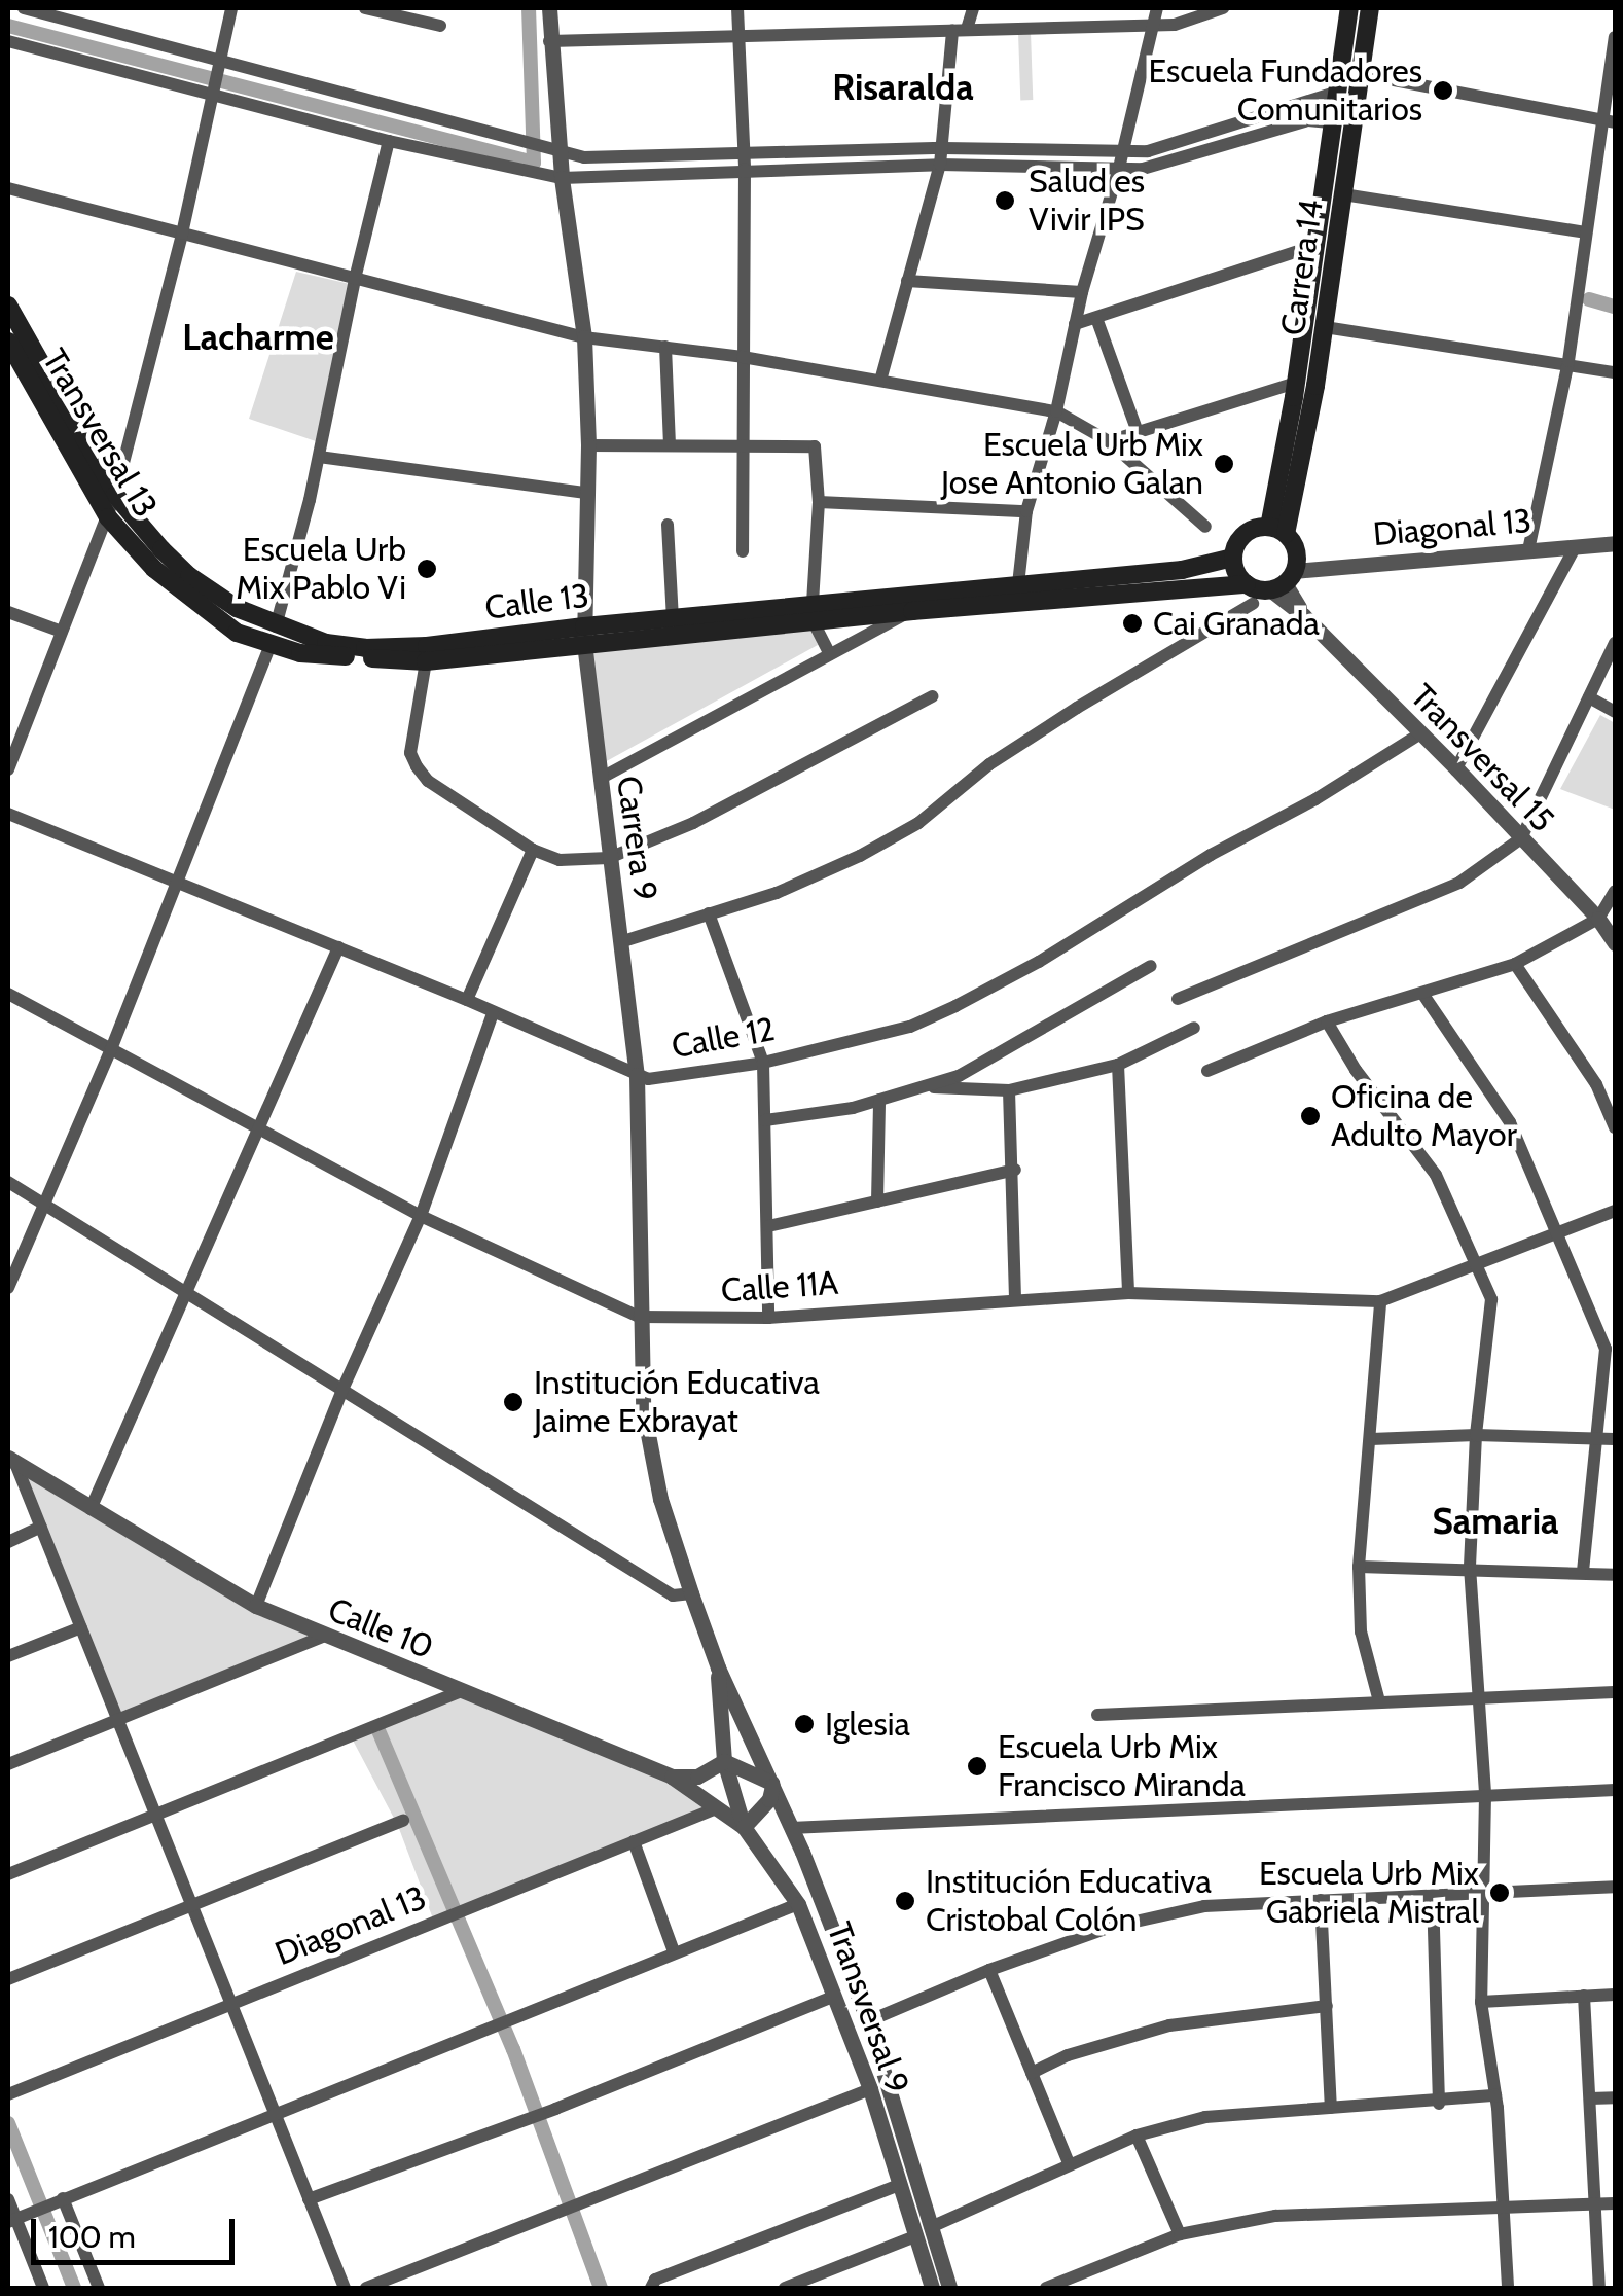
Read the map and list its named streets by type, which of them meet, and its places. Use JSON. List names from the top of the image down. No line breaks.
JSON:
{"streets":{"main road":["Carrera 14","Transversal 13","Calle 13"],"street":["Diagonal 13","Transversal 15","Carrera 9","Calle 12","Calle 11A","Calle 10","Transversal 9"]},"crossings":[["Carrera 14","Diagonal 13"],["Carrera 14","Calle 13"],["Carrera 14","Transversal 15"],["Transversal 13","Calle 13"],["Diagonal 13","Calle 13"],["Diagonal 13","Transversal 15"],["Diagonal 13","Calle 10"],["Calle 13","Transversal 15"],["Calle 13","Carrera 9"],["Transversal 15","Calle 12"],["Carrera 9","Calle 12"],["Carrera 9","Calle 11A"],["Carrera 9","Transversal 9"],["Calle 10","Transversal 9"]],"districts":["Risaralda","Lacharme","Samaria"],"places":["Escuela Fundadores Comunitarios","Salud es Vivir IPS","Escuela Urb Mix Jose Antonio Galan","Escuela Urb Mix Pablo Vi","Cai Granada","Oficina de Adulto Mayor","Institución Educativa Jaime Exbrayat","Iglesia","Escuela Urb Mix Francisco Miranda","Escuela Urb Mix Gabriela Mistral","Institución Educativa Cristobal Colón"],"scale_bar":"100 m"}
